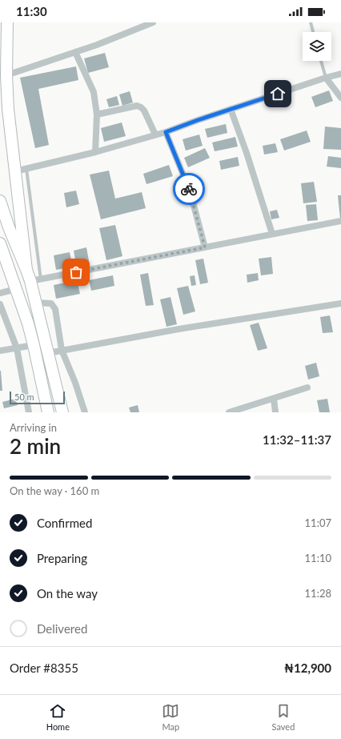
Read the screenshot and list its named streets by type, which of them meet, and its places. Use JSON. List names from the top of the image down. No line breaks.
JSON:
{"scale_bar":"50 m","page":{"status":"11:30","scale":"50 m","heading":["2 min","Arriving in","11:32–11:37"],"panel":["Order #8355","₦12,900"],"bar":"On the way · 160 m","list":[["Confirmed","11:07"],["Preparing","11:10"],["On the way","11:28"],"Delivered"],"tabs":["Home","Map","Saved"]}}
